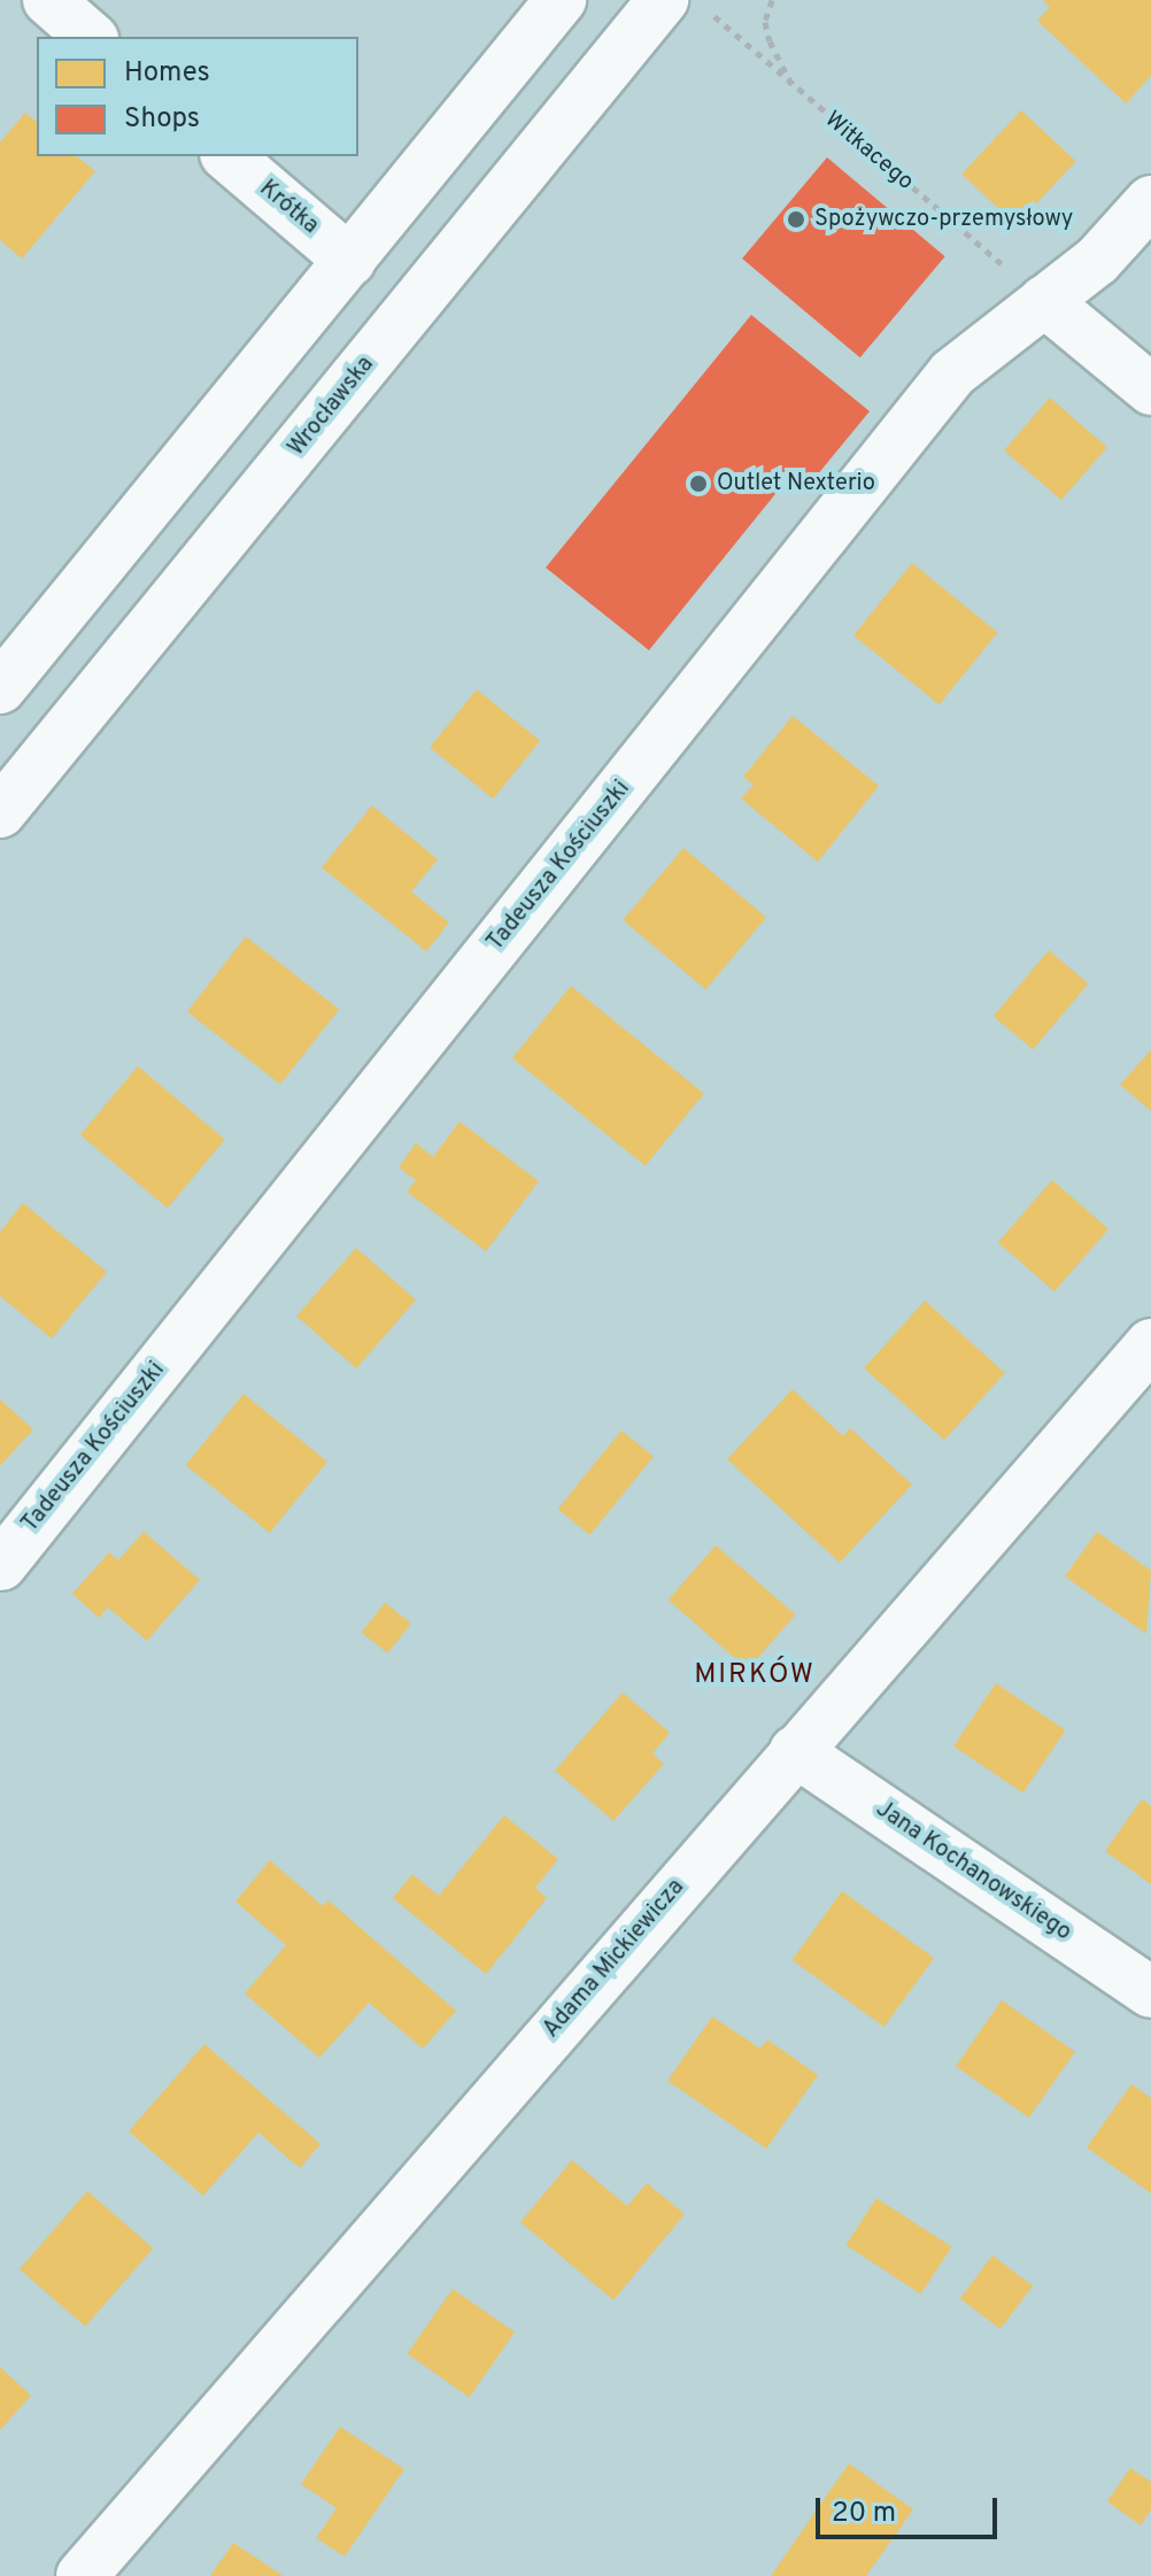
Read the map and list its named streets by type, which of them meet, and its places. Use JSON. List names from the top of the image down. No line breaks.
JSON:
{"streets":{"street":["Krótka","Wrocławska","Tadeusza Kościuszki","Jana Kochanowskiego","Adama Mickiewicza"],"path":["Witkacego"]},"crossings":[["Witkacego","Tadeusza Kościuszki"],["Jana Kochanowskiego","Adama Mickiewicza"]],"districts":["MIRKÓW"],"places":["Spożywczo-przemysłowy","Outlet Nexterio"],"legend":["Homes","Shops"],"scale_bar":"20 m"}
